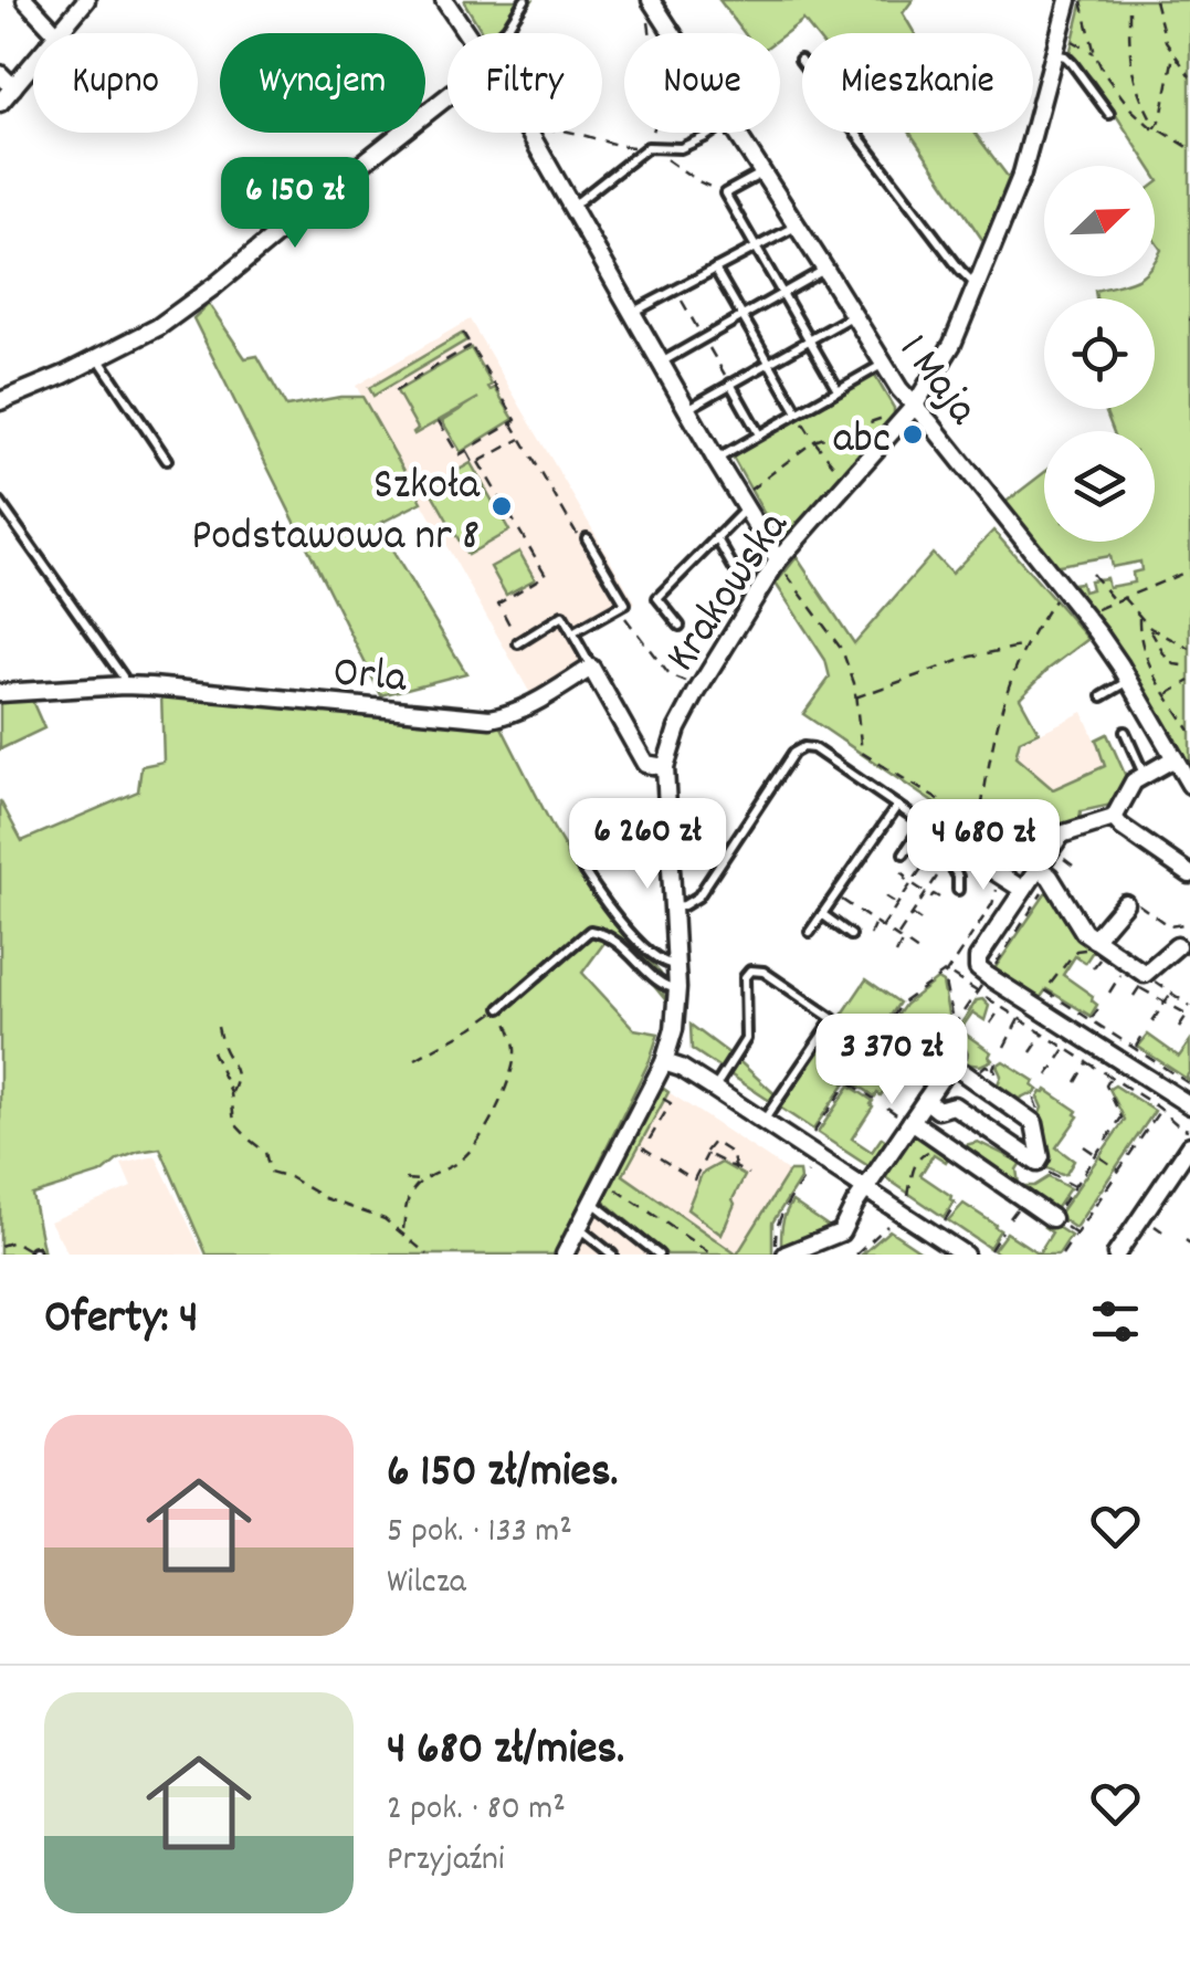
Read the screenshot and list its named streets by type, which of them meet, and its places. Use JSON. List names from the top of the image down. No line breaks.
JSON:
{"streets":{"street":["1 Maja","Krakowska","Orla"]},"crossings":[["1 Maja","Krakowska"]],"places":["abc","Szkoła Podstawowa nr 8"],"north":"top right","page":{"chip":["Kupno","Wynajem","Filtry","Nowe","Mieszkanie"],"price":["6 150 zł","6 260 zł","4 680 zł","3 370 zł"],"heading":"Oferty: 4","list":[{"name":"6 150 zł/mies.","note":"5 pok. · 133 m² · Wilcza"},{"name":"4 680 zł/mies.","note":"2 pok. · 80 m² · Przyjaźni"}]}}
